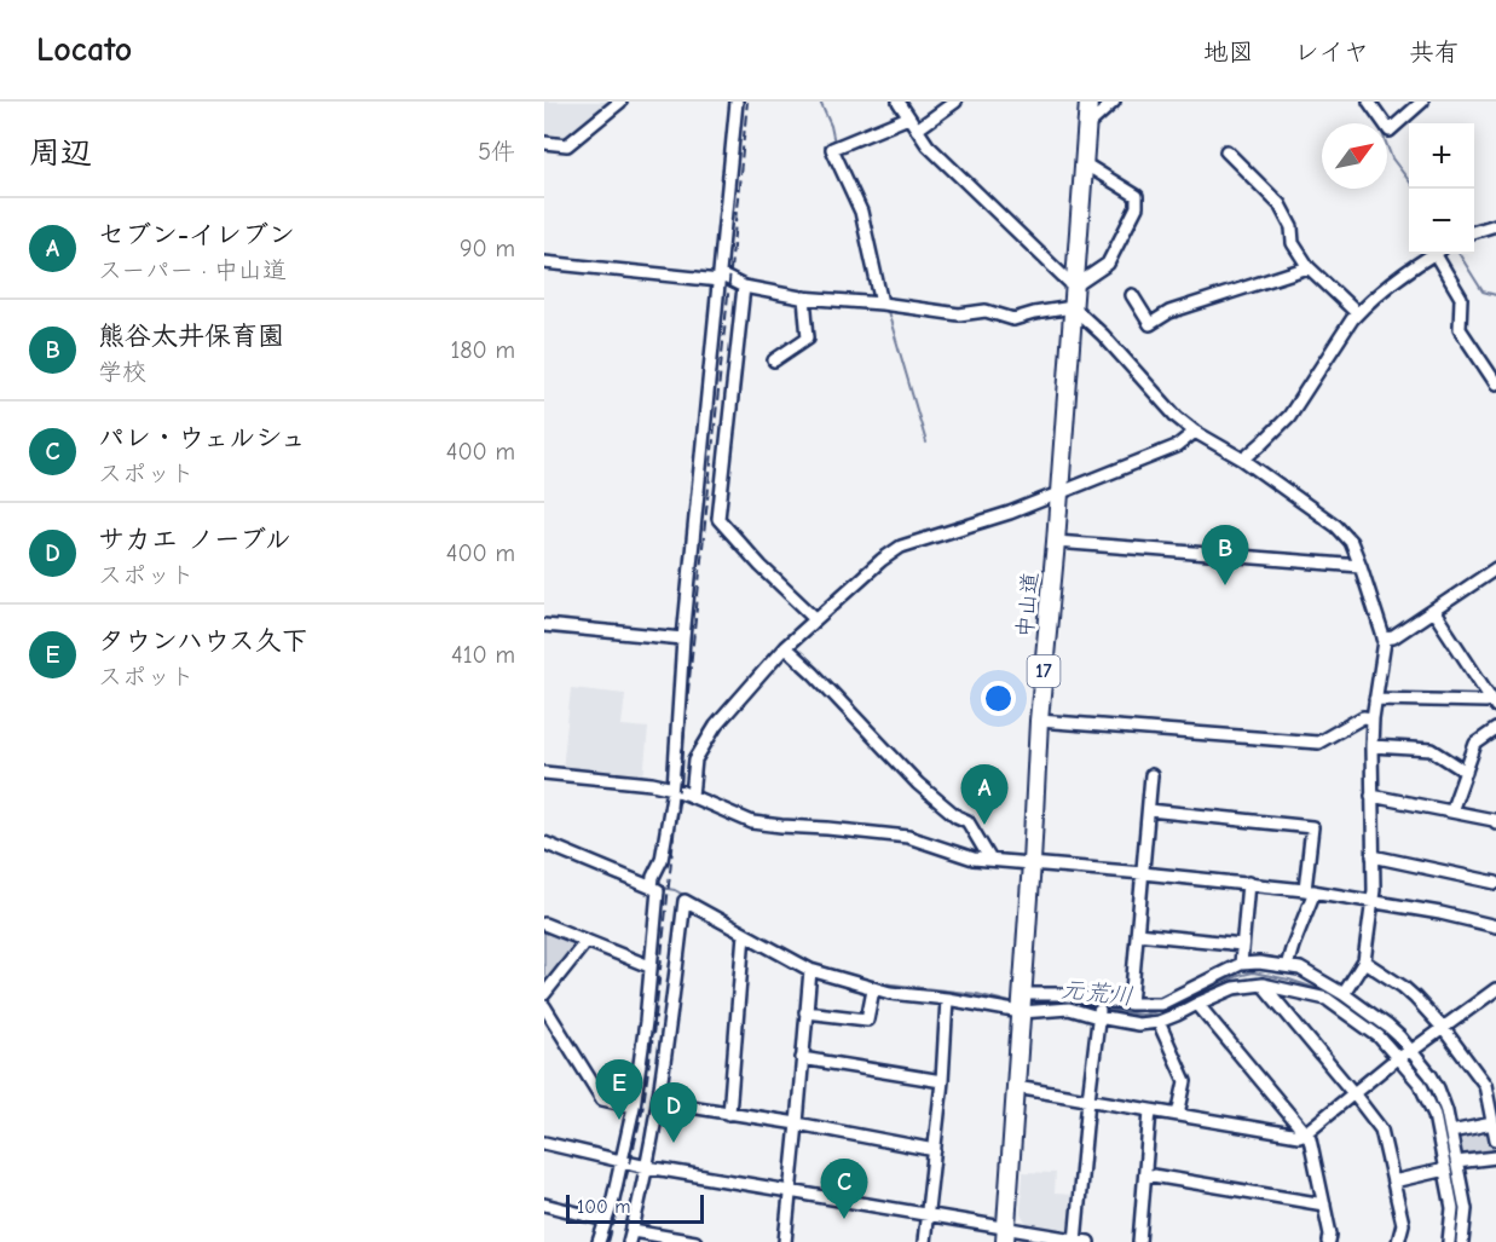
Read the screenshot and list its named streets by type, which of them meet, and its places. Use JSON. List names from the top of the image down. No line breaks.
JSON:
{"streets":{"highway":["中山道","17"]},"water":["元荒川"],"scale_bar":"100 m","north":"top right","page":{"header":"Locato","nav":["地図","レイヤ","共有"],"heading":["周辺","5件"],"map_buttons":["+","−"],"list":[{"mark":"A","name":"セブン-イレブン","note":"スーパー · 中山道","value":"90 m"},{"mark":"B","name":"熊谷太井保育園","note":"学校","value":"180 m"},{"mark":"C","name":"パレ・ウェルシュ","note":"スポット","value":"400 m"},{"mark":"D","name":"サカエ ノーブル","note":"スポット","value":"400 m"},{"mark":"E","name":"タウンハウス久下","note":"スポット","value":"410 m"}],"pins":["B","A","E","D","C"],"scale":"100 m"}}
